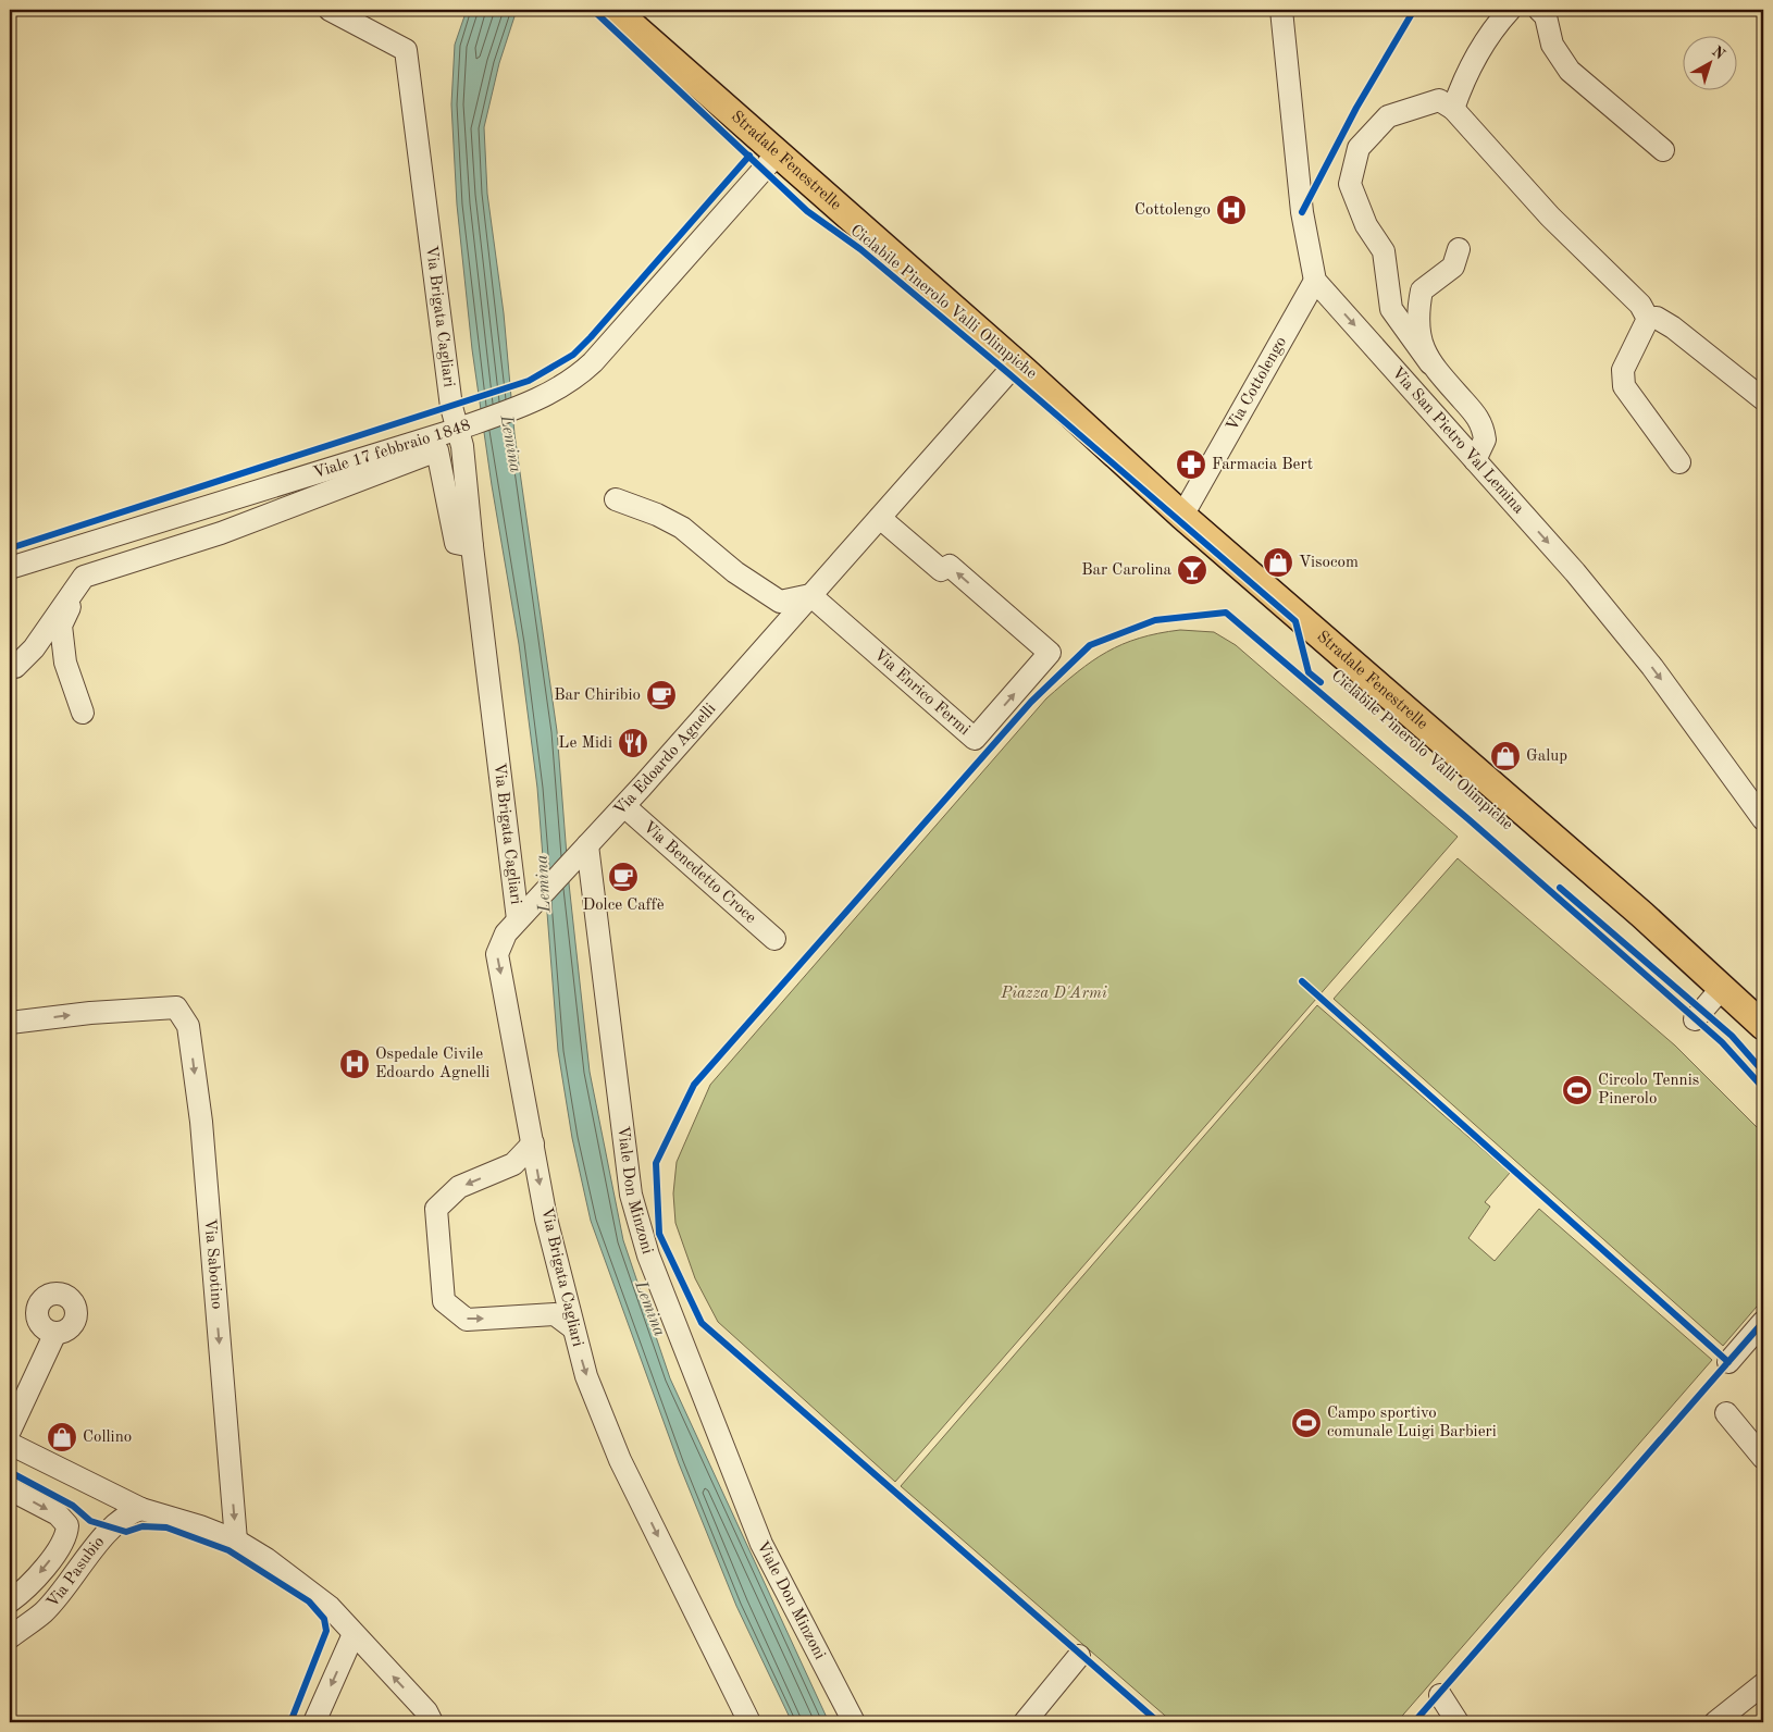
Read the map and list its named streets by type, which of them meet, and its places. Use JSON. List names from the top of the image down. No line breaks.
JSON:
{"streets":{"main road":["Stradale Fenestrelle"],"street":["Via Brigata Cagliari","Via Cottolengo","Via San Pietro Val Lemina","Viale 17 febbraio 1848","Via Enrico Fermi","Via Edoardo Agnelli","Via Benedetto Croce","Viale Don Minzoni","Via Sabotino","Via Pasubio"],"cycle path":["Ciclabile Pinerolo Valli Olimpiche"]},"crossings":[["Stradale Fenestrelle","Via Cottolengo"],["Stradale Fenestrelle","Viale 17 febbraio 1848"],["Stradale Fenestrelle","Via Edoardo Agnelli"],["Via Brigata Cagliari","Viale 17 febbraio 1848"],["Via Brigata Cagliari","Via Edoardo Agnelli"],["Via Cottolengo","Via San Pietro Val Lemina"],["Via Enrico Fermi","Via Edoardo Agnelli"],["Via Edoardo Agnelli","Via Benedetto Croce"],["Via Edoardo Agnelli","Viale Don Minzoni"]],"one_way":["Via Brigata Cagliari","Via San Pietro Val Lemina"],"water":["Lemina"],"parks":["Piazza D'Armi"],"places":{"hospital":["Cottolengo","Ospedale Civile Edoardo Agnelli"],"pharmacy":["Farmacia Bert"],"shop":["Visocom","Galup","Collino"],"bar":["Bar Carolina"],"cafe":["Bar Chiribio","Dolce Caffè"],"restaurant":["Le Midi"],"sports":["Circolo Tennis Pinerolo","Campo sportivo comunale Luigi Barbieri"]},"north":"top right"}
